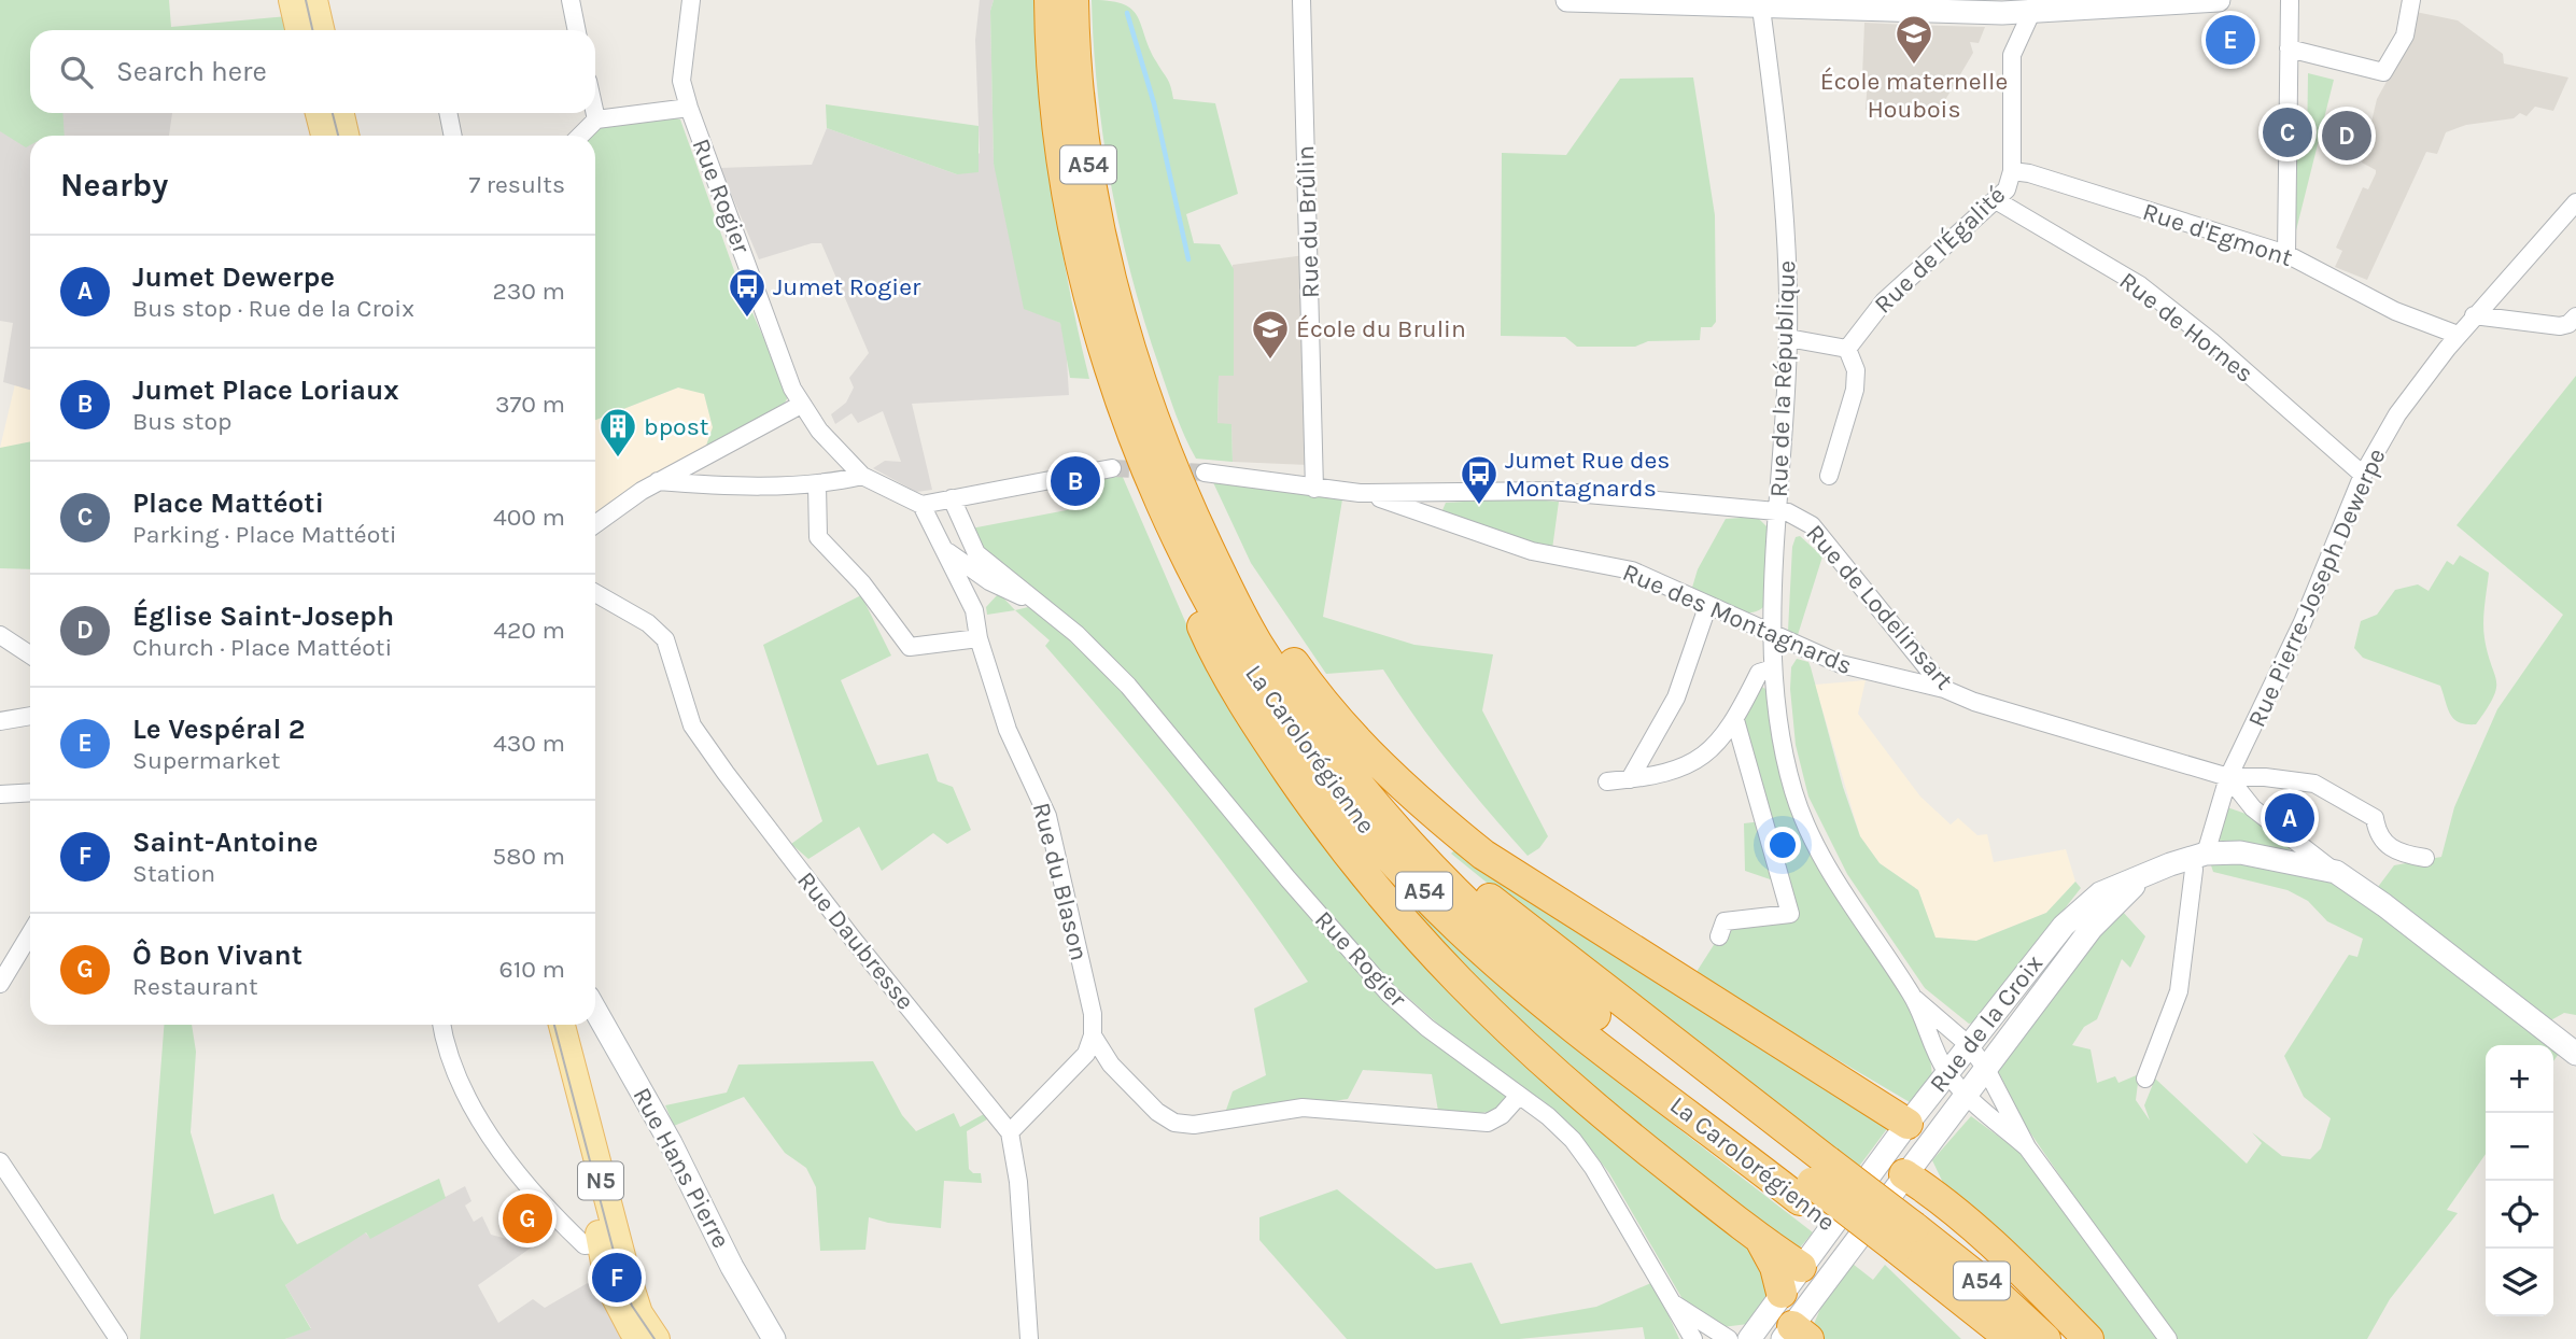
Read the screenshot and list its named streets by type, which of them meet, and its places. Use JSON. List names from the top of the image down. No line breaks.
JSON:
{"streets":{"highway":["A54","La Carolorégienne"],"main road":["N5"],"street":["Rue Rogier","Rue du Brûlin","Rue d'Egmont","Rue de l'Égalité","Rue de Hornes","Rue de la République","Rue Pierre-Joseph Dewerpe","Rue de Lodelinsart","Rue des Montagnards","Rue du Blason","Rue Daubresse","Rue de la Croix","Rue Hans Pierre"]},"crossings":[["Rue Rogier","Rue du Blason"],["Rue du Brûlin","Rue de Lodelinsart"],["Rue d'Egmont","Rue de l'Égalité"],["Rue d'Egmont","Rue Pierre-Joseph Dewerpe"],["Rue de l'Égalité","Rue de Hornes"],["Rue de Hornes","Rue Pierre-Joseph Dewerpe"],["Rue de la République","Rue de Lodelinsart"],["Rue de la République","Rue des Montagnards"],["Rue de la République","Rue de la Croix"],["Rue Pierre-Joseph Dewerpe","Rue de Lodelinsart"],["Rue Pierre-Joseph Dewerpe","Rue de la Croix"],["Rue de Lodelinsart","Rue des Montagnards"],["Rue de Lodelinsart","Rue de la Croix"]],"places":{"school or university":["École maternelle Houbois","École du Brulin"],"bus stop":["Jumet Rogier","Jumet Rue des Montagnards"],"building":["bpost"]},"page":{"pins":["E","C","D","B","A","G","F"],"search":"Search here","heading":["Nearby","7 results"],"list":[{"mark":"A","name":"Jumet Dewerpe","note":"Bus stop · Rue de la Croix","value":"230 m"},{"mark":"B","name":"Jumet Place Loriaux","note":"Bus stop","value":"370 m"},{"mark":"C","name":"Place Mattéoti","note":"Parking · Place Mattéoti","value":"400 m"},{"mark":"D","name":"Église Saint-Joseph","note":"Church · Place Mattéoti","value":"420 m"},{"mark":"E","name":"Le Vespéral 2","note":"Supermarket","value":"430 m"},{"mark":"F","name":"Saint-Antoine","note":"Station","value":"580 m"},{"mark":"G","name":"Ô Bon Vivant","note":"Restaurant","value":"610 m"}],"map_buttons":["+","−"]}}
